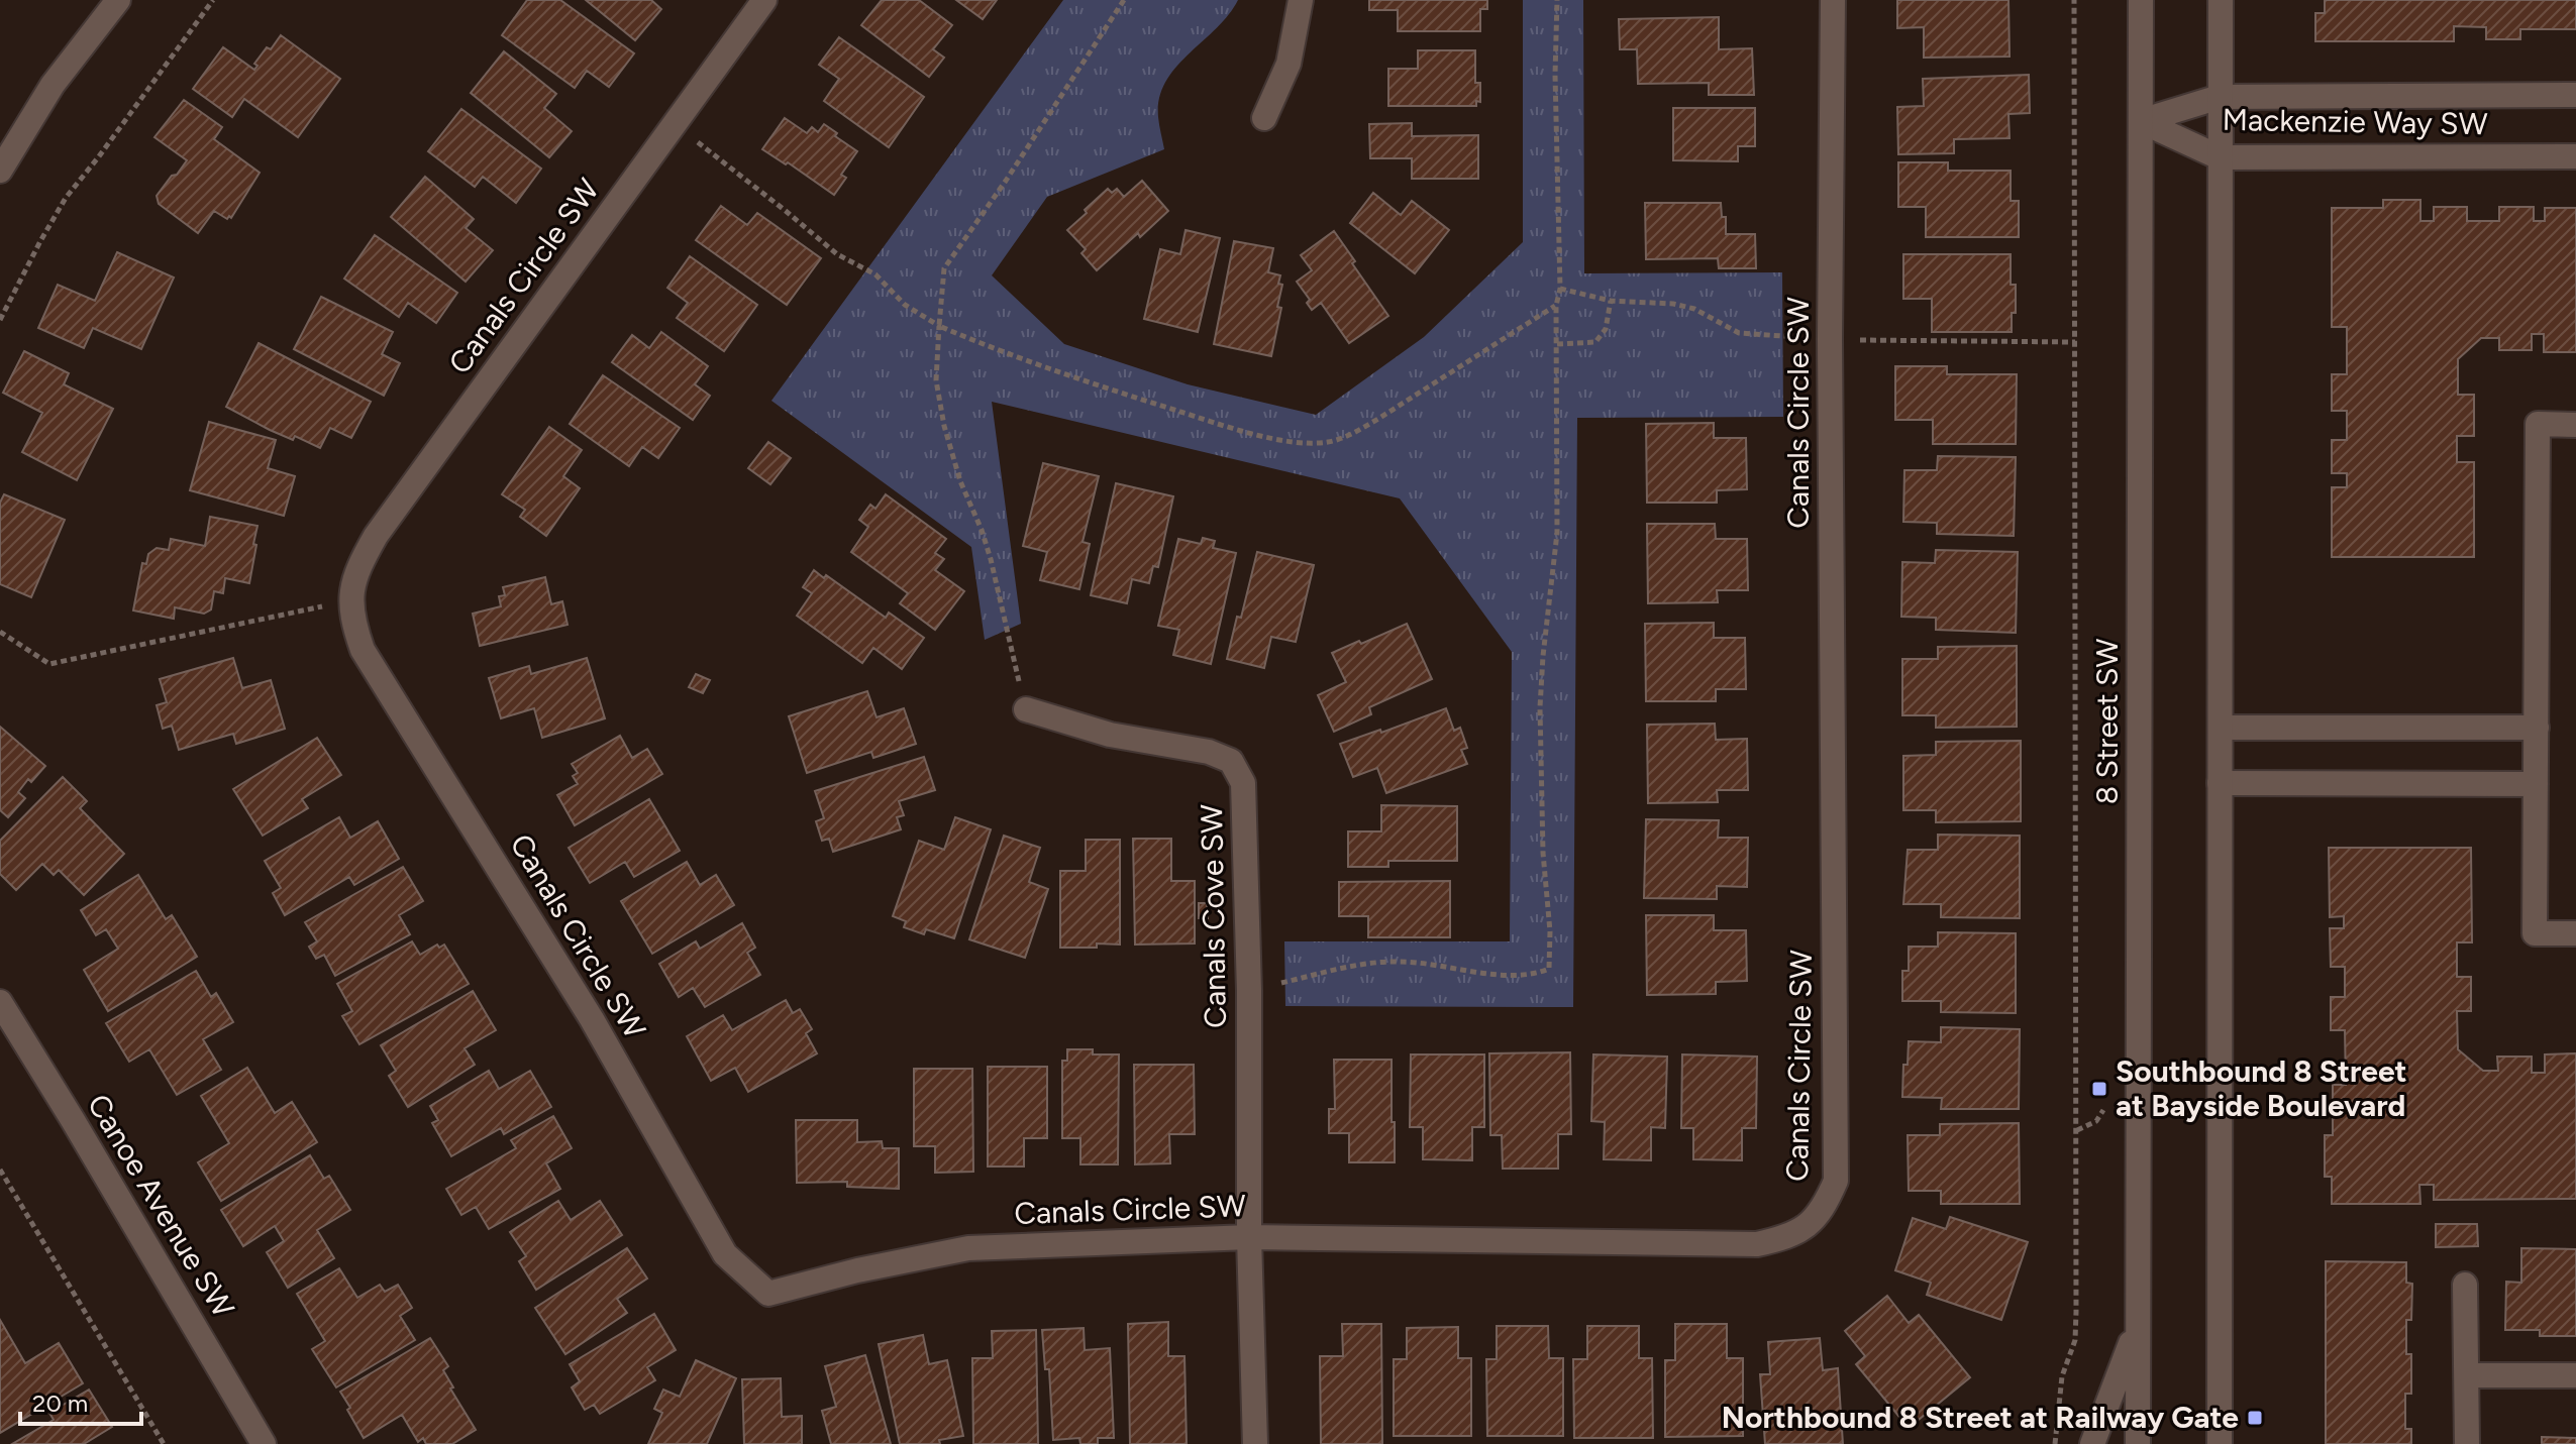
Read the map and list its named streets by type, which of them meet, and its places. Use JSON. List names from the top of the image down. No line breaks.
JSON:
{"streets":{"street":["Mackenzie Way SW","Canals Circle SW","8 Street SW","Canals Cove SW","Canoe Avenue SW"]},"crossings":[["Mackenzie Way SW","8 Street SW"],["Canals Circle SW","Canals Cove SW"]],"places":{"transit":["Southbound 8 Street at Bayside Boulevard","Northbound 8 Street at Railway Gate"]},"scale_bar":"20 m"}
